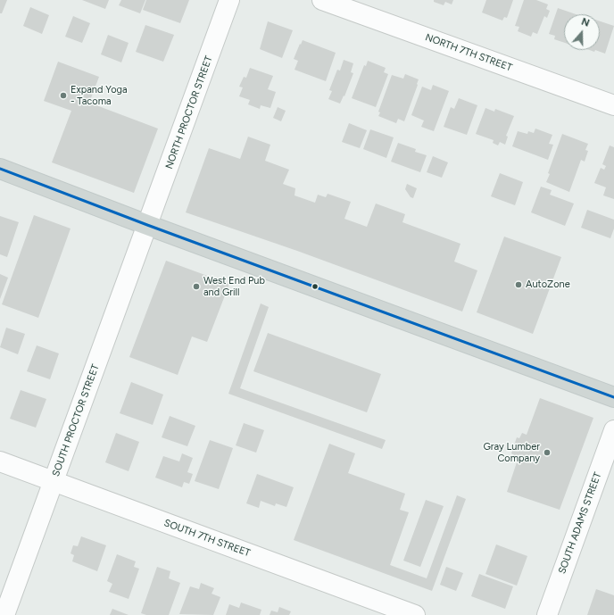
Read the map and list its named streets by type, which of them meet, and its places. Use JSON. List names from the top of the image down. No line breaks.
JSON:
{"streets":{"street":["NORTH 7TH STREET","NORTH PROCTOR STREET","SOUTH PROCTOR STREET","SOUTH ADAMS STREET","SOUTH 7TH STREET"]},"crossings":[["NORTH PROCTOR STREET","SOUTH PROCTOR STREET"],["SOUTH PROCTOR STREET","SOUTH 7TH STREET"]],"places":["Expand Yoga - Tacoma","AutoZone","West End Pub and Grill","Gray Lumber Company"],"north":"top"}
